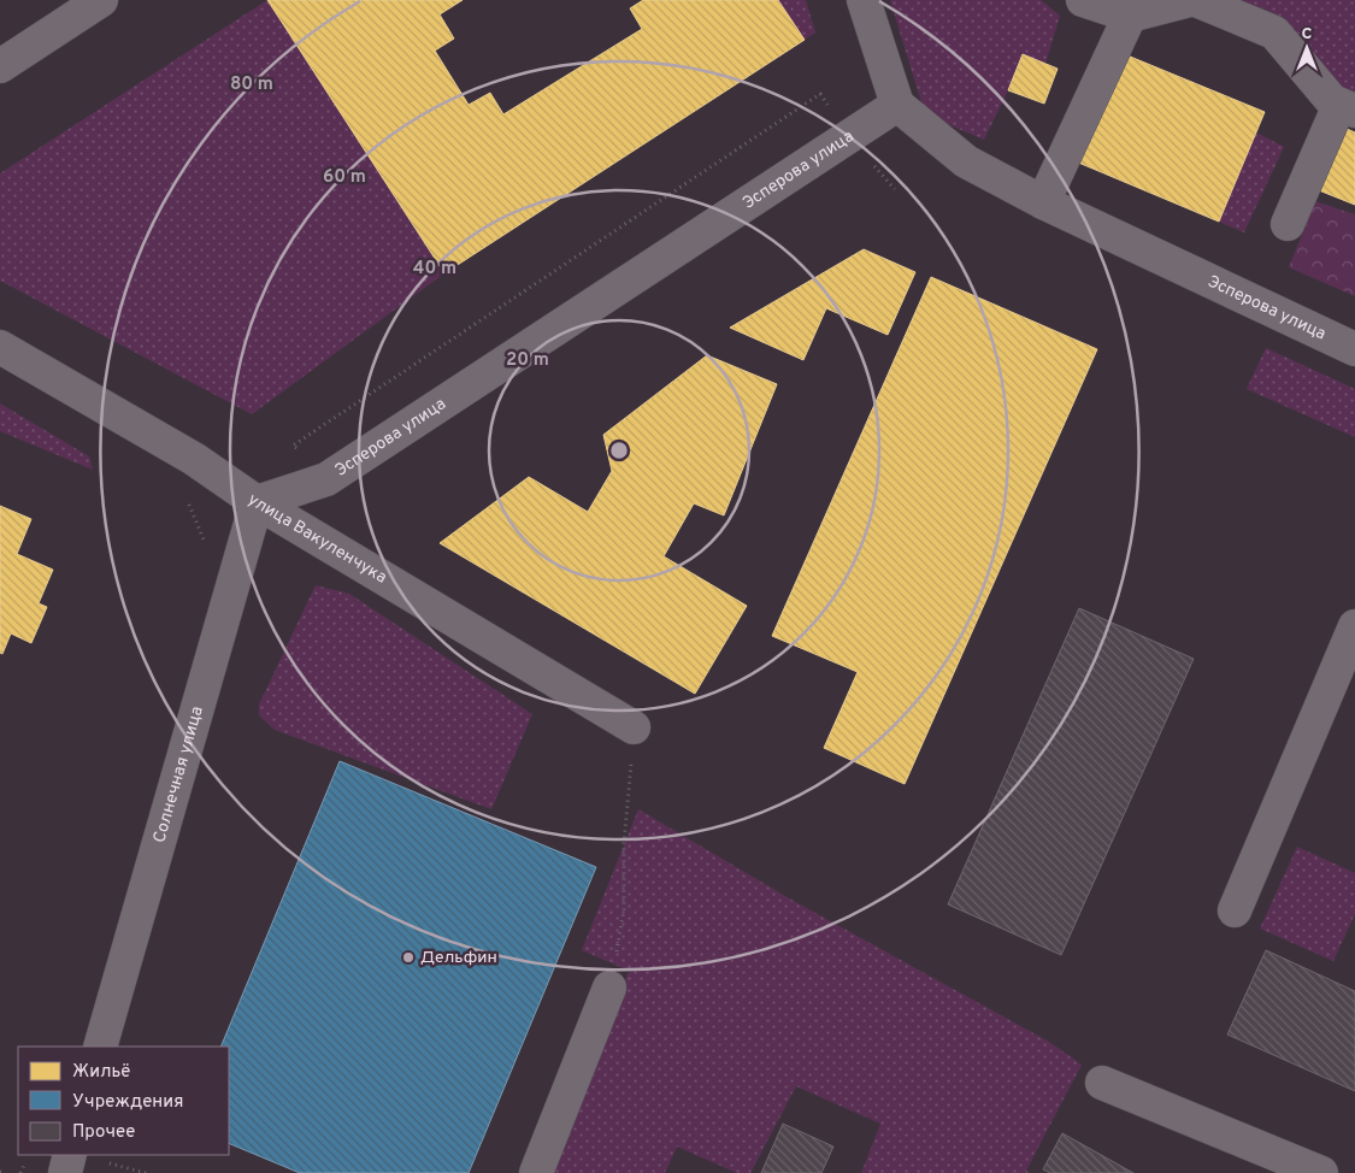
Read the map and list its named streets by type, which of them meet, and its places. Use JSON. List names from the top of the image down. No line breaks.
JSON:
{"streets":{"street":["Эсперова улица","улица Вакуленчука","Солнечная улица"]},"crossings":[["Эсперова улица","улица Вакуленчука"],["Эсперова улица","Солнечная улица"],["улица Вакуленчука","Солнечная улица"]],"places":["Дельфин"],"legend":["Жильё","Учреждения","Прочее"],"north":"top","rings":["80 m","60 m","40 m","20 m"]}
